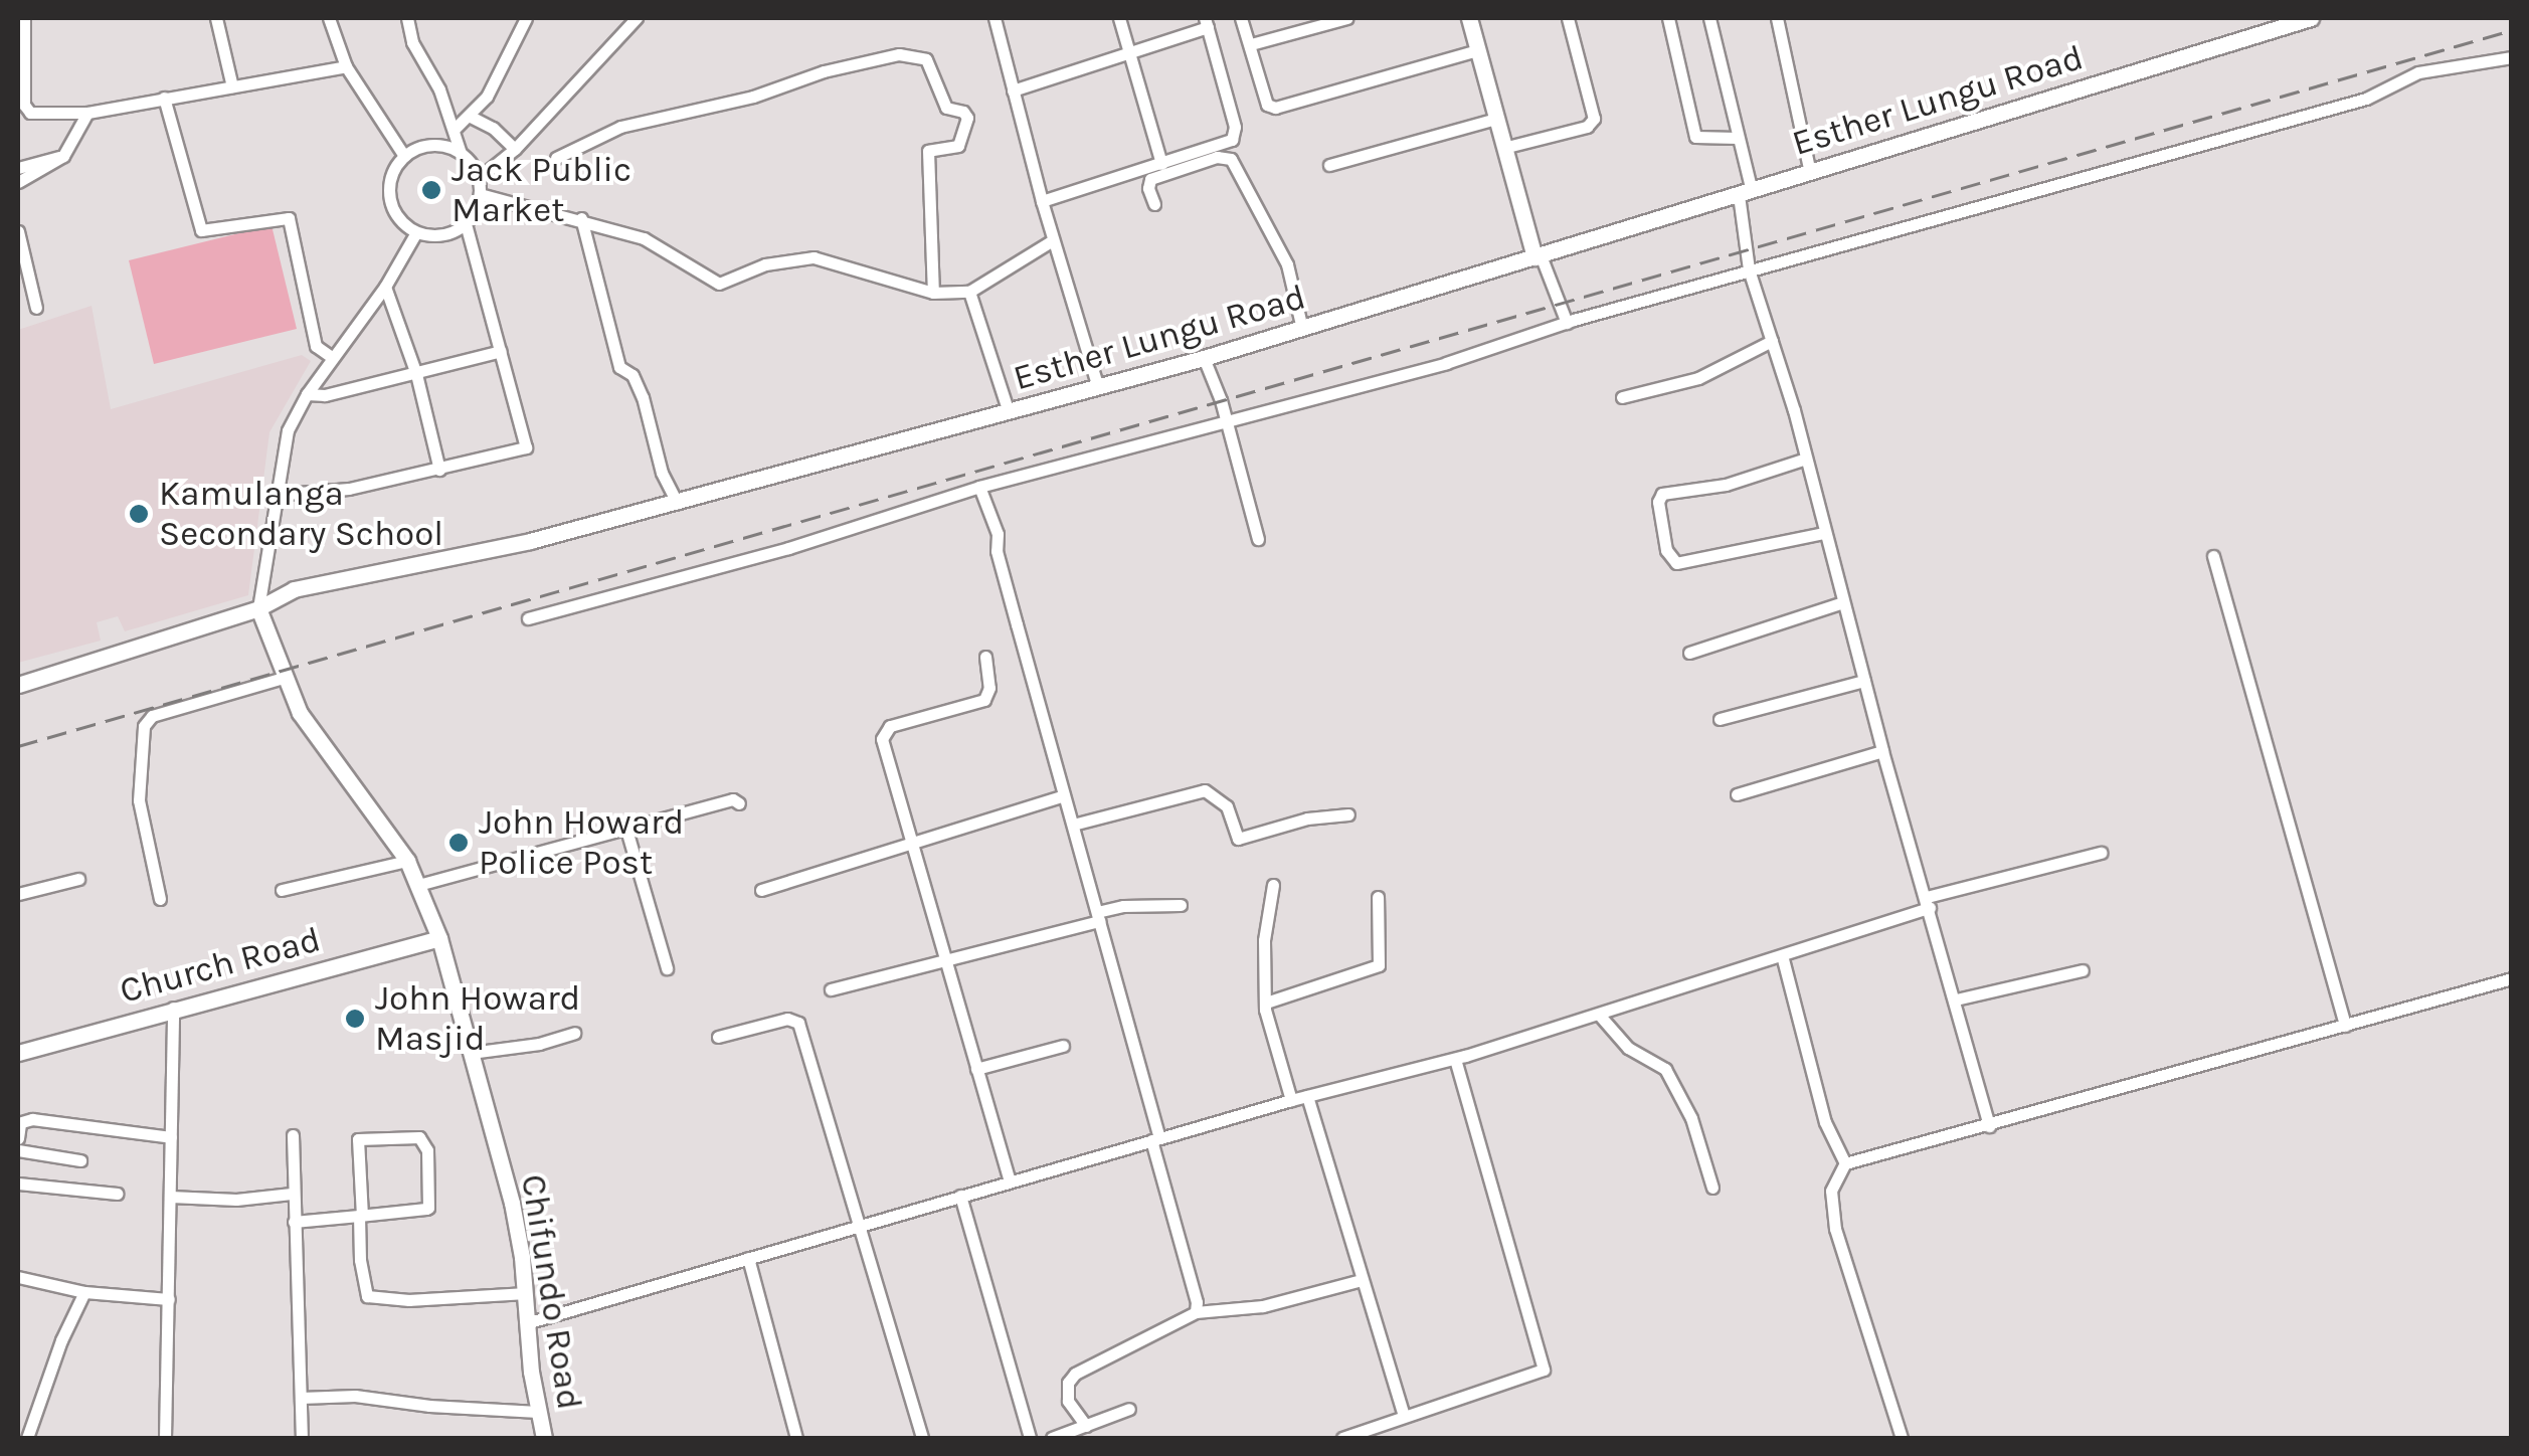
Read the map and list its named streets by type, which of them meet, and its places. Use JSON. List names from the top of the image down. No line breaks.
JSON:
{"streets":{"street":["Esther Lungu Road","Church Road","Chifundo Road"]},"crossings":[["Esther Lungu Road","Chifundo Road"],["Church Road","Chifundo Road"]],"places":["Jack Public Market","Kamulanga Secondary School","John Howard Police Post","John Howard Masjid"]}
